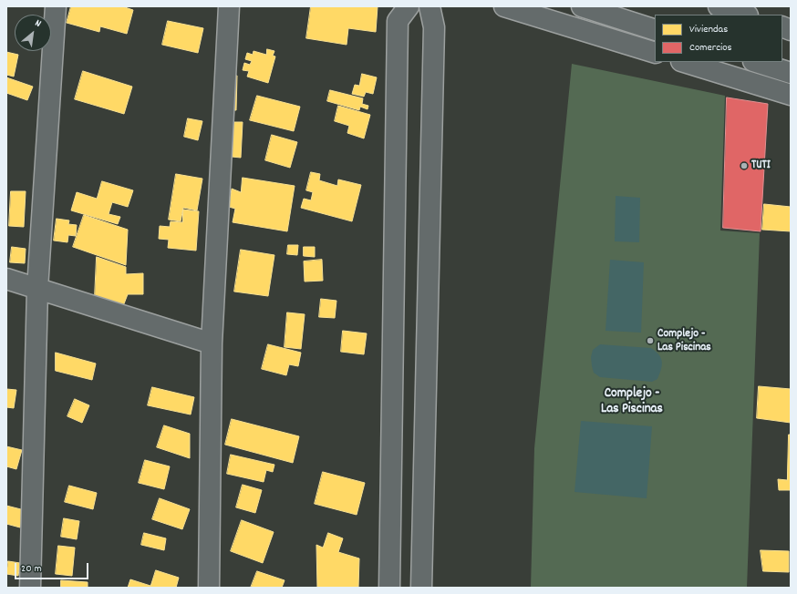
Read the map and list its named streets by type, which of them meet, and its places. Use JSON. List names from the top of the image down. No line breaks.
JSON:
{"districts":["Complejo - Las Piscinas"],"places":["TUTI","Complejo - Las Piscinas"],"legend":["Viviendas","Comercios"],"scale_bar":"20 m","north":"top right"}
